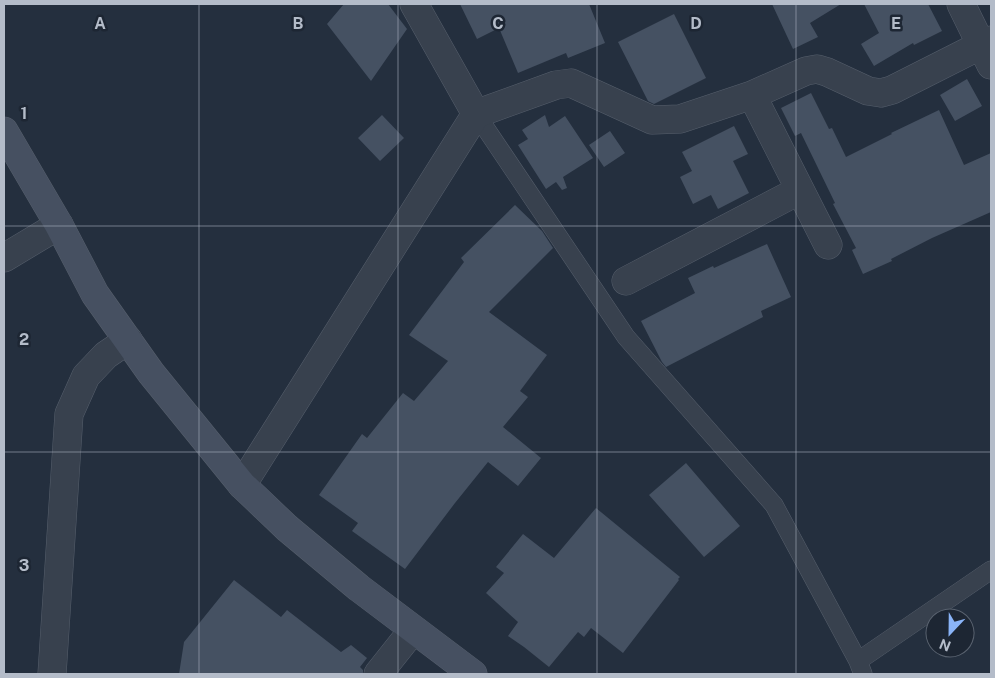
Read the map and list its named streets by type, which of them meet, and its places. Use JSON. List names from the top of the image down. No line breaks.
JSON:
{"north":"bottom","grid":{"columns":["A","B","C","D","E"],"rows":["1","2","3"]}}
